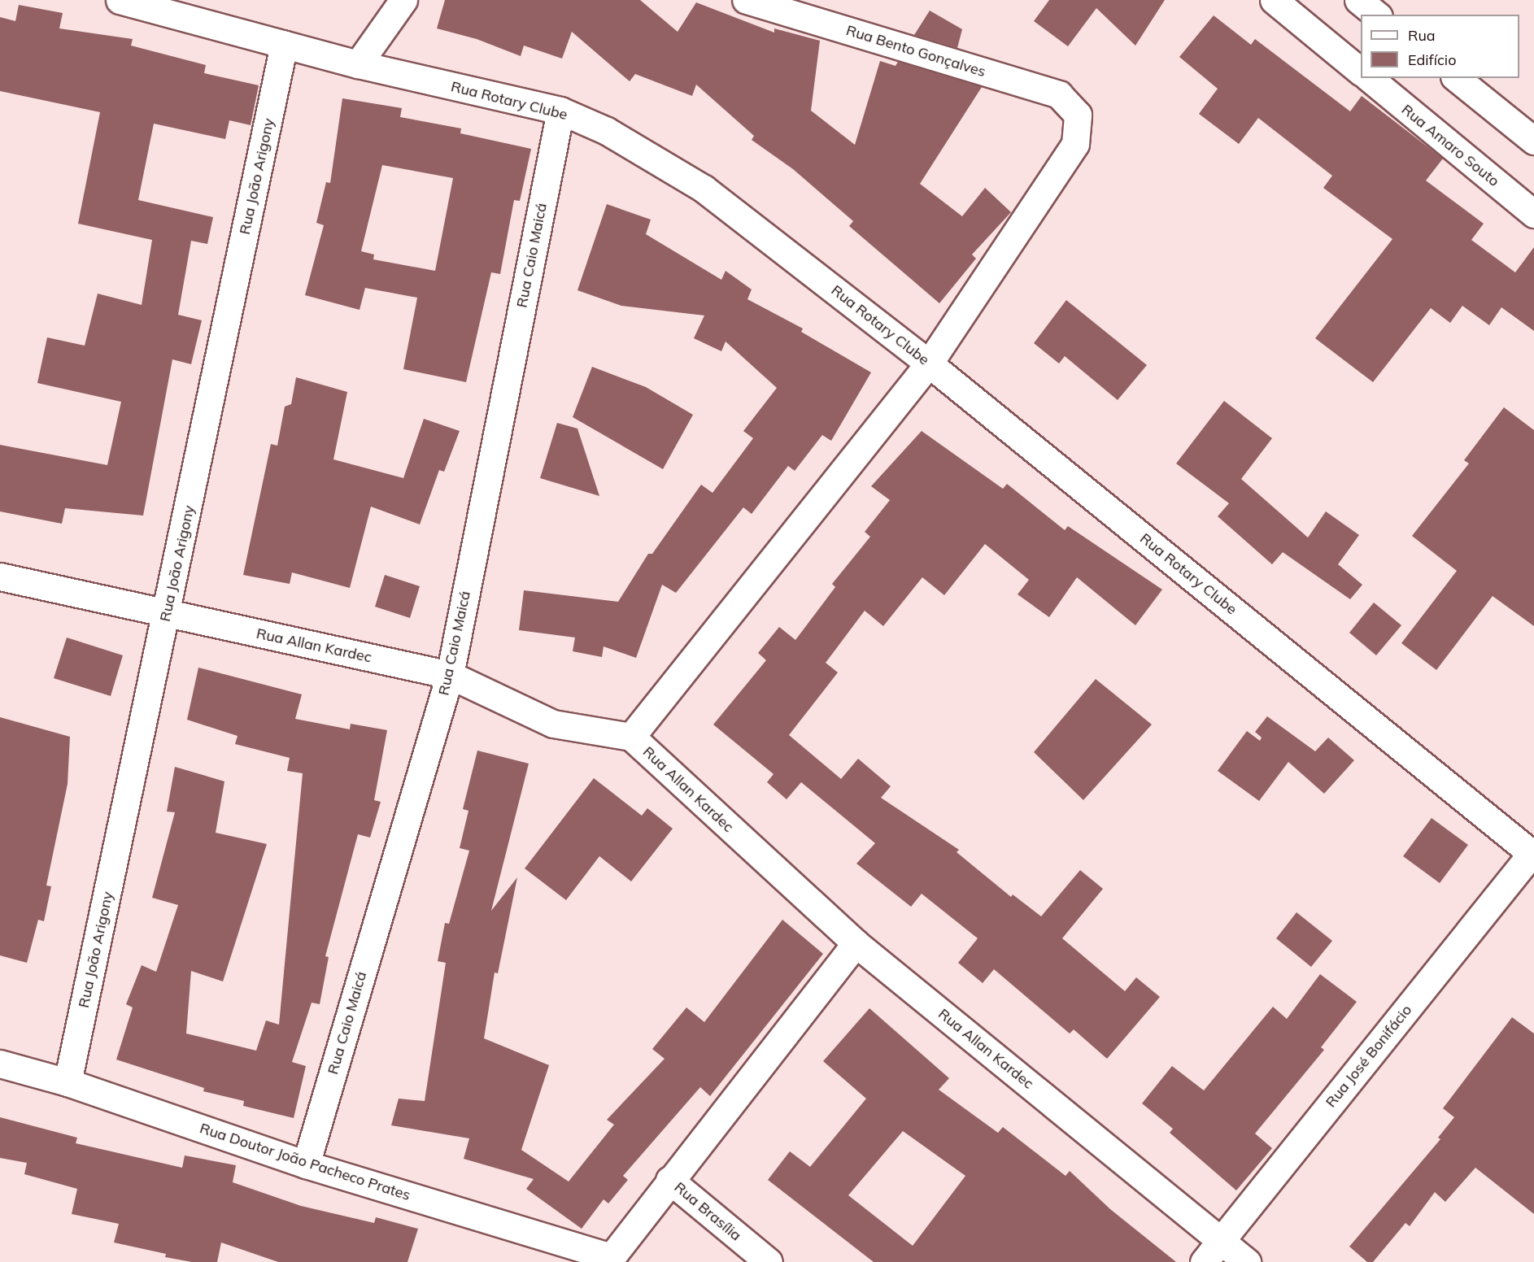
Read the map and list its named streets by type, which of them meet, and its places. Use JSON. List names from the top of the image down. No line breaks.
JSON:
{"streets":{"street":["Rua Bento Gonçalves","Rua Rotary Clube","Rua Amaro Souto","Rua João Arigony","Rua Caio Maicá","Rua Allan Kardec","Rua José Bonifácio","Rua Doutor João Pacheco Prates","Rua Brasília"]},"crossings":[["Rua Bento Gonçalves","Rua Rotary Clube"],["Rua Rotary Clube","Rua João Arigony"],["Rua Rotary Clube","Rua Caio Maicá"],["Rua Rotary Clube","Rua José Bonifácio"],["Rua João Arigony","Rua Allan Kardec"],["Rua João Arigony","Rua Doutor João Pacheco Prates"],["Rua Caio Maicá","Rua Allan Kardec"],["Rua Caio Maicá","Rua Doutor João Pacheco Prates"],["Rua Allan Kardec","Rua José Bonifácio"]],"legend":["Rua","Edifício"]}
